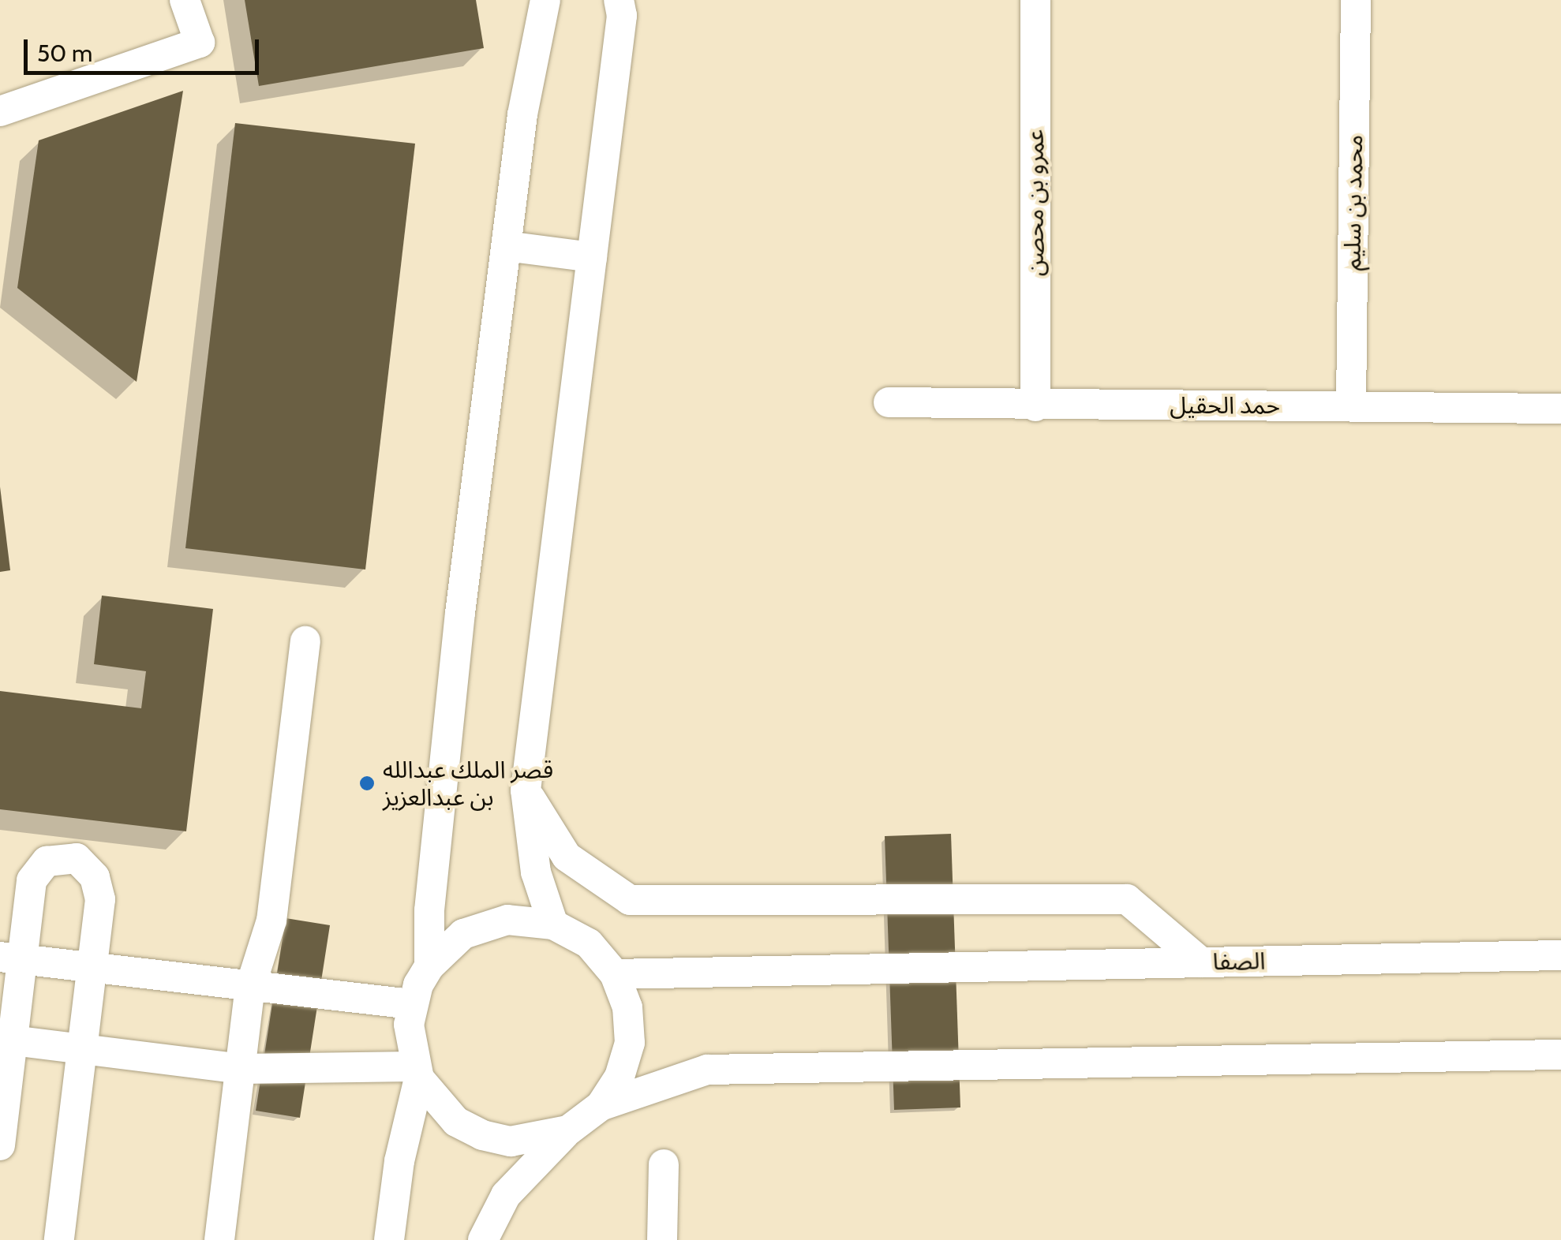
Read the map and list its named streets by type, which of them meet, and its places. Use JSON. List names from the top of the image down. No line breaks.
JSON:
{"streets":{"street":["عمرو بن محصن","محمد بن سليم","حمد الحقيل","الصفا"]},"crossings":[["عمرو بن محصن","حمد الحقيل"],["محمد بن سليم","حمد الحقيل"]],"places":["قصر الملك عبدالله بن عبدالعزيز"],"scale_bar":"50 m"}
